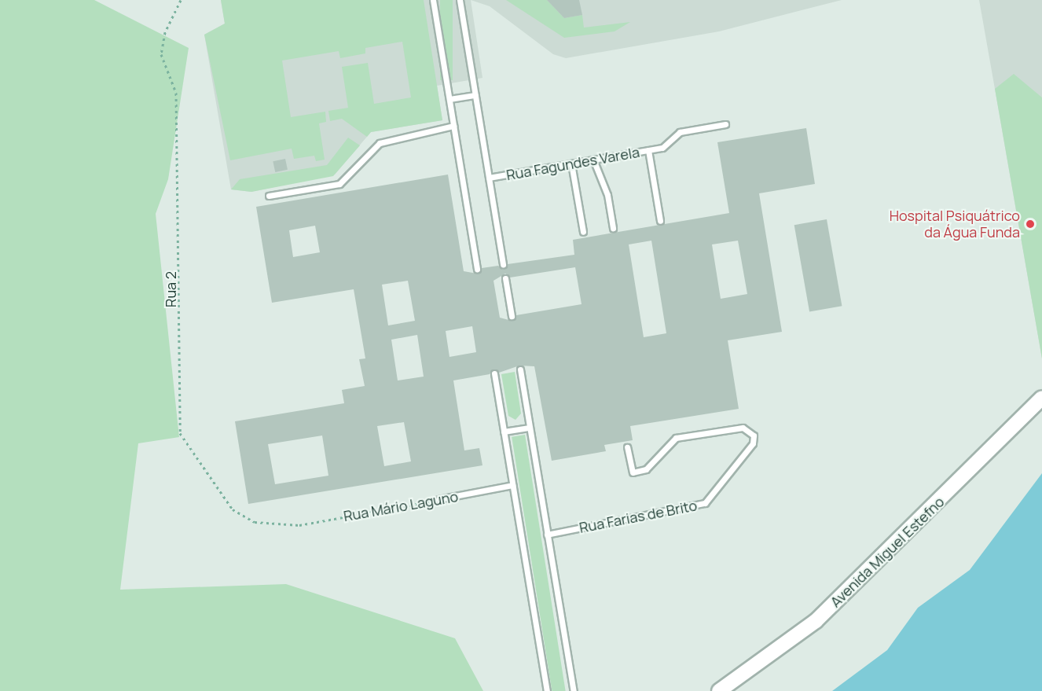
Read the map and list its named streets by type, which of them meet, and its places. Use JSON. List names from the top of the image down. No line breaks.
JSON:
{"streets":{"main road":["Avenida Miguel Estefno"],"lane":["Rua Fagundes Varela","Rua Mário Laguno","Rua Farias de Brito"],"path":["Rua 2"]},"crossings":[["Rua 2","Rua Mário Laguno"]],"places":["Hospital Psiquátrico da Água Funda"]}
